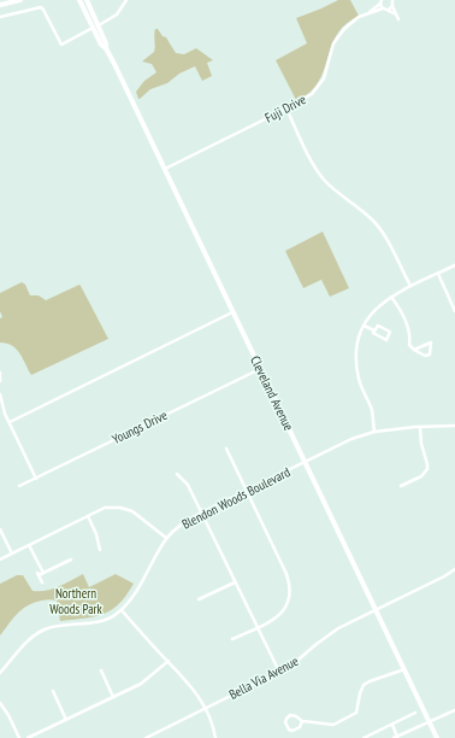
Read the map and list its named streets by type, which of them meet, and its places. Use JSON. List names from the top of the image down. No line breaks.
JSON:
{"streets":{"main road":["Cleveland Avenue"],"street":["Fuji Drive","Youngs Drive","Blendon Woods Boulevard","Bella Via Avenue"]},"crossings":[["Fuji Drive","Cleveland Avenue"],["Cleveland Avenue","Youngs Drive"],["Cleveland Avenue","Blendon Woods Boulevard"],["Cleveland Avenue","Bella Via Avenue"]],"parks":["Northern Woods Park"]}
